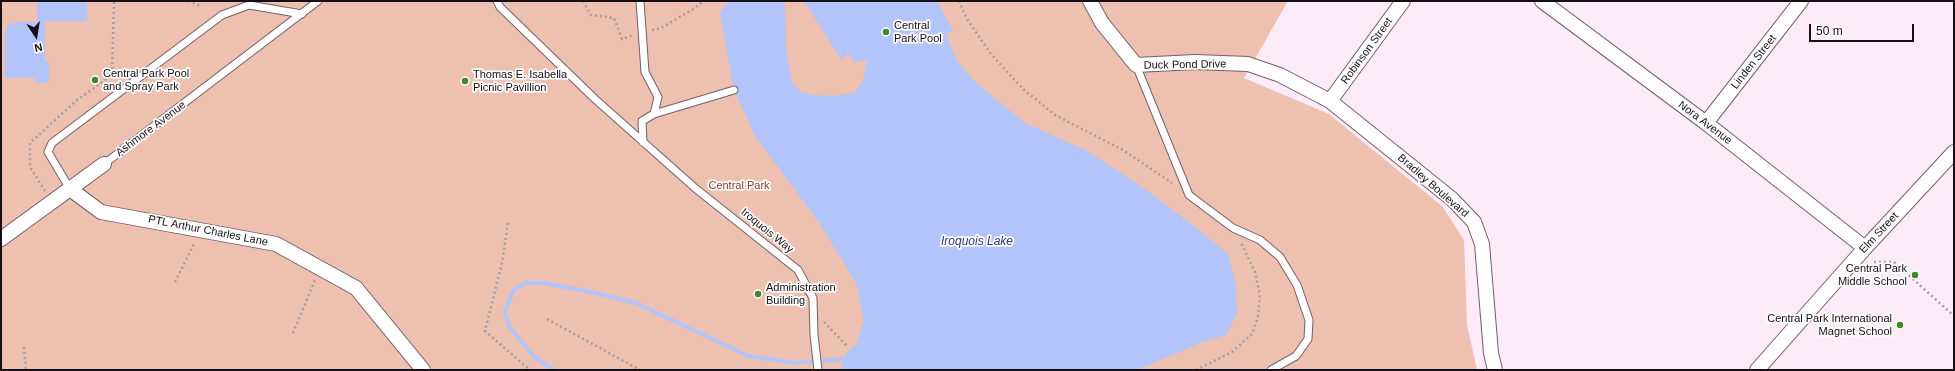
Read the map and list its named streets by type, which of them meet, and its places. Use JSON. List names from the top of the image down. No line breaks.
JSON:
{"streets":{"street":["Robinson Street","Linden Street","Duck Pond Drive","Nora Avenue","Ashmore Avenue","Bradley Boulevard","PTL Arthur Charles Lane","Elm Street"],"lane":["Iroquois Way"]},"crossings":[["Robinson Street","Duck Pond Drive"],["Robinson Street","Bradley Boulevard"],["Linden Street","Nora Avenue"],["Duck Pond Drive","Bradley Boulevard"],["Nora Avenue","Elm Street"],["Ashmore Avenue","PTL Arthur Charles Lane"]],"water":["Iroquois Lake"],"parks":["Central Park"],"places":["Central Park Pool","Central Park Pool and Spray Park","Thomas E. Isabella Picnic Pavillion","Central Park Middle School","Administration Building","Central Park International Magnet School"],"scale_bar":"50 m","north":"bottom"}
